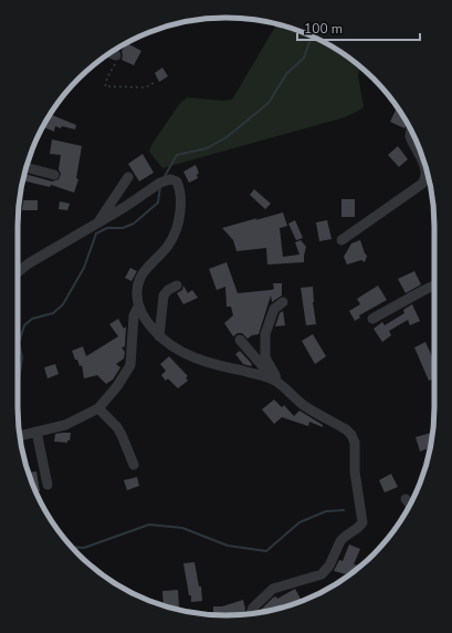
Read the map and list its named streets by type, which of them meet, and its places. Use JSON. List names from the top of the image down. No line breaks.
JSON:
{"scale_bar":"100 m"}
